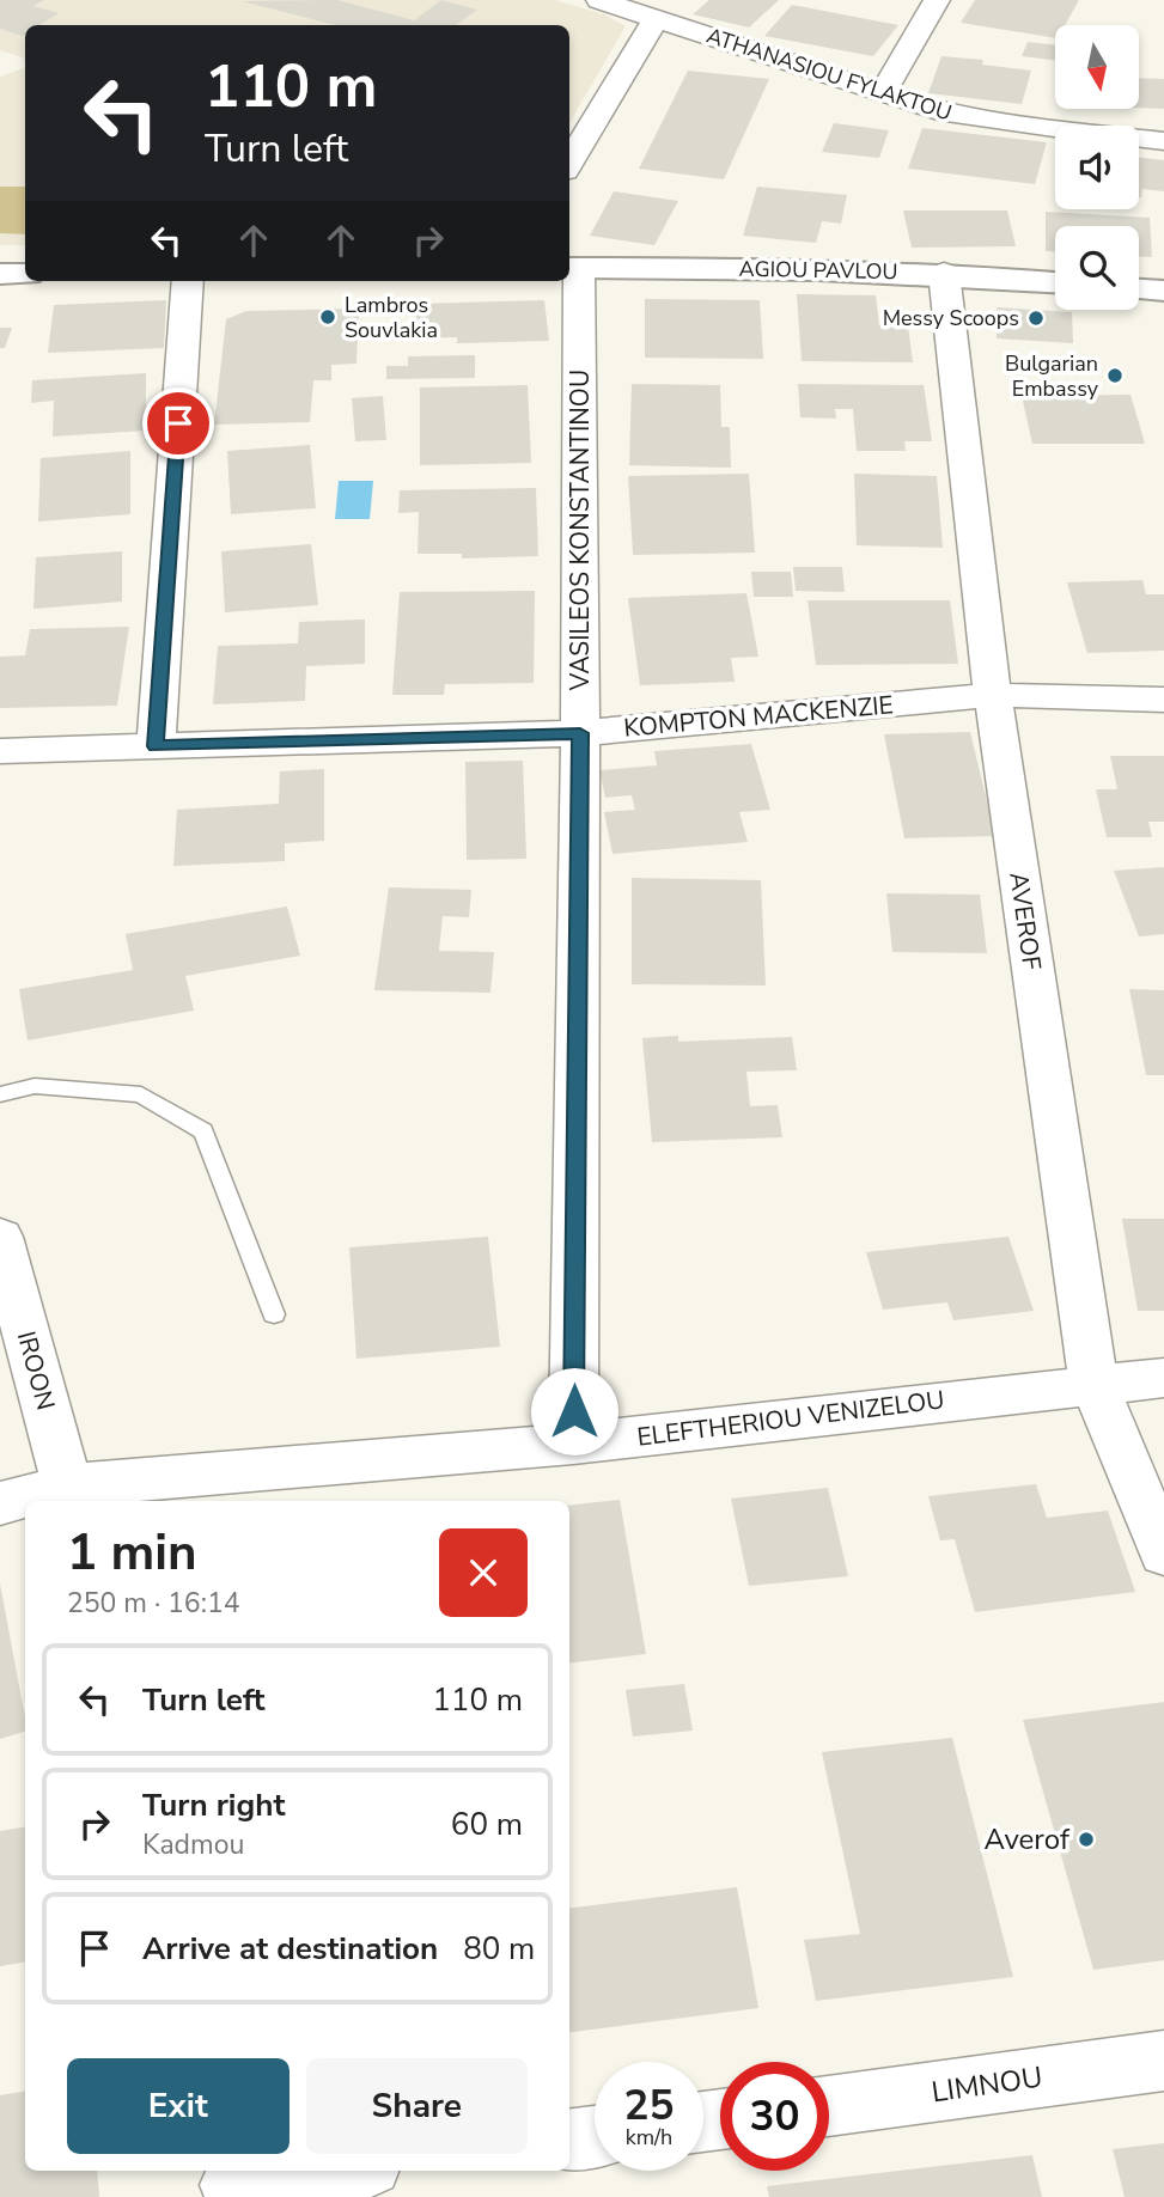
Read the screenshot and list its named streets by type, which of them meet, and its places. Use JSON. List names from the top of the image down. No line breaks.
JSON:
{"streets":{"main road":["AGIOU PAVLOU"],"street":["ATHANASIOU FYLAKTOU","VASILEOS KONSTANTINOU","KOMPTON MACKENZIE","AVEROF","IROON","ELEFTHERIOU VENIZELOU","LIMNOU"]},"crossings":[["AGIOU PAVLOU","VASILEOS KONSTANTINOU"],["AGIOU PAVLOU","AVEROF"],["VASILEOS KONSTANTINOU","KOMPTON MACKENZIE"],["VASILEOS KONSTANTINOU","ELEFTHERIOU VENIZELOU"],["KOMPTON MACKENZIE","AVEROF"],["AVEROF","ELEFTHERIOU VENIZELOU"],["IROON","ELEFTHERIOU VENIZELOU"]],"places":["Lambros Souvlakia","Messy Scoops","Bulgarian Embassy","Averof"],"north":"bottom","page":{"turn":["110 m","Turn left"],"heading":["1 min","250 m · 16:14"],"list":[{"name":"Turn left","value":"110 m"},{"name":"Turn right","note":"Kadmou","value":"60 m"},{"name":"Arrive at destination","value":"80 m"}],"buttons":["Exit","Share"],"speed":"25 km/h","limit":"30"}}
